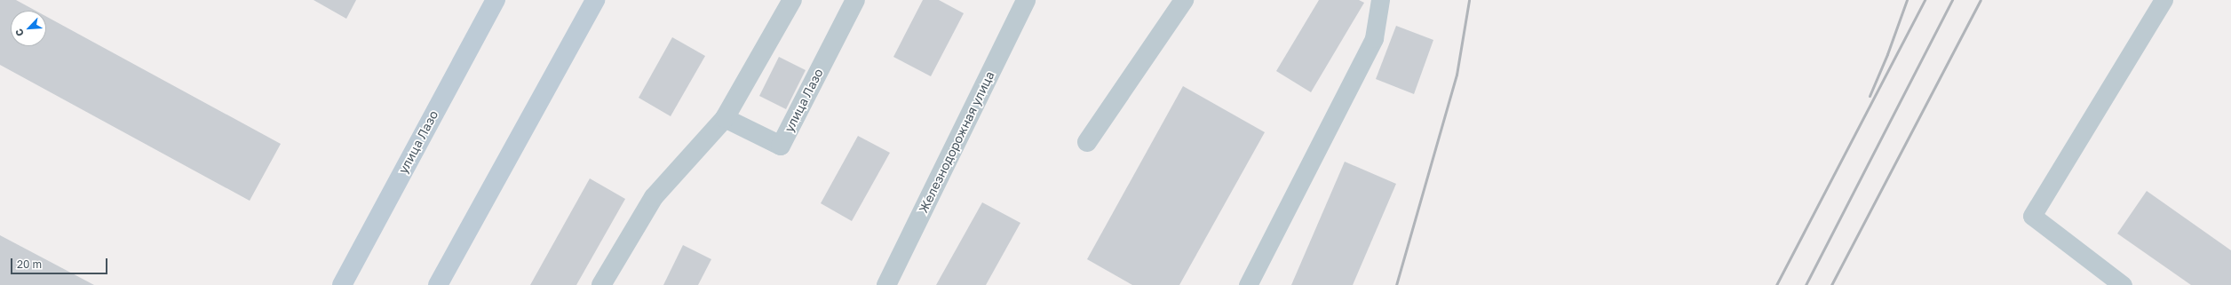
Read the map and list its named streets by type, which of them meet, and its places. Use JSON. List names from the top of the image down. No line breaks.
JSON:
{"streets":{"street":["улица Лазо","Железнодорожная улица"]},"scale_bar":"20 m","north":"bottom left"}
